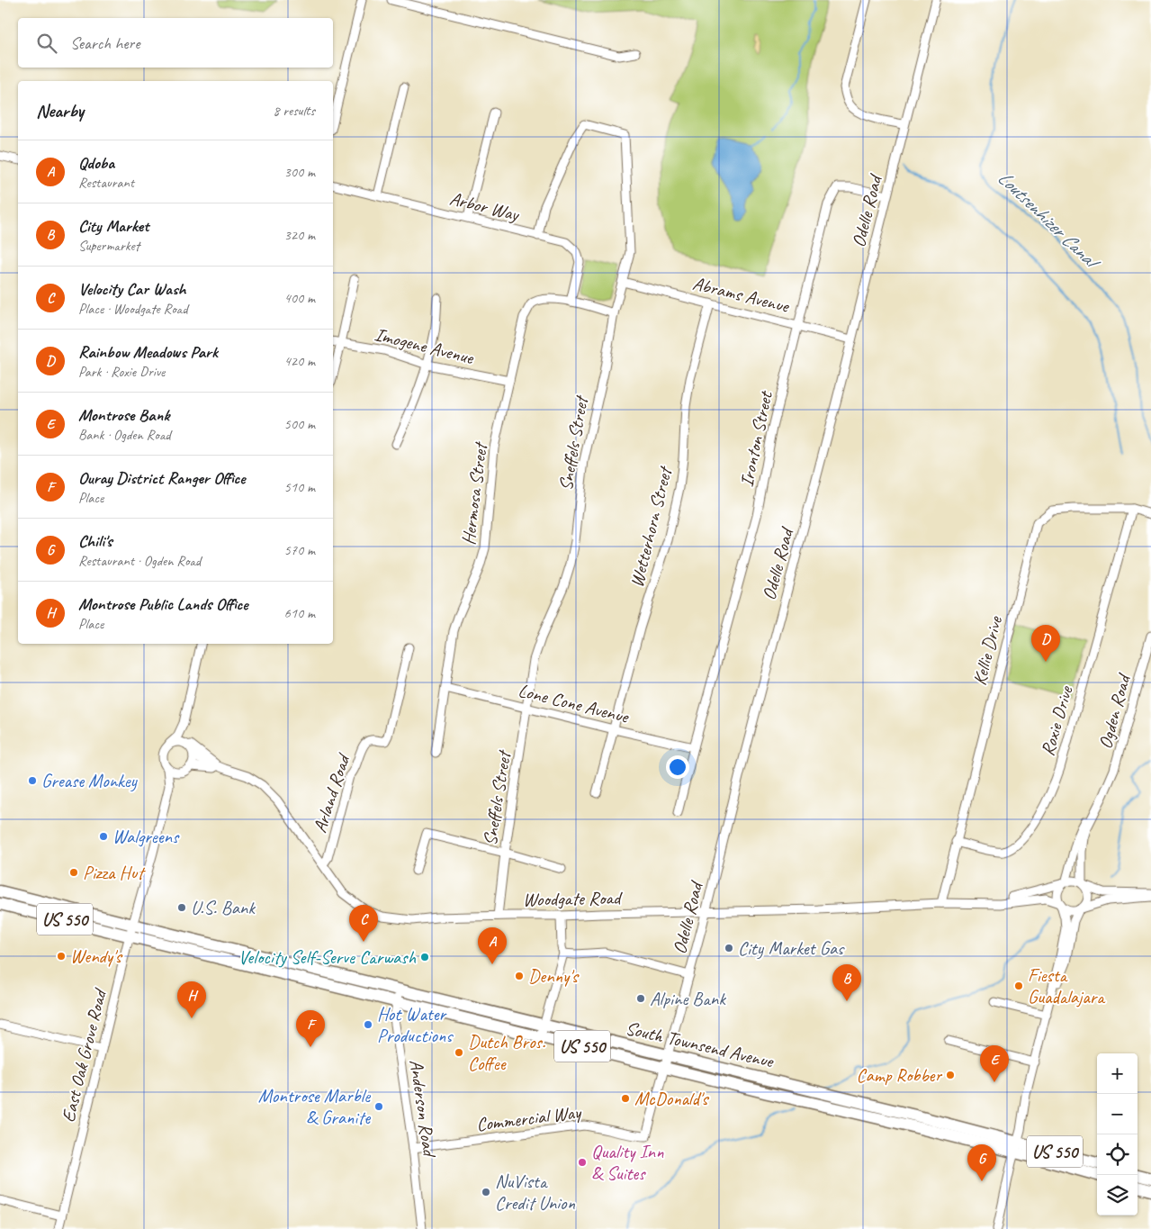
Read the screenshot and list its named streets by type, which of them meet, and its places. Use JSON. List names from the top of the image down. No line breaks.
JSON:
{"streets":{"highway":["US 550","South Townsend Avenue"],"street":["Arbor Way","Odelle Road","Abrams Avenue","Imogene Avenue","Ironton Street","Sneffels Street","Hermosa Street","Wetterhorn Street","Kellie Drive","Lone Cone Avenue","Ogden Road","Roxie Drive","Arland Road","Woodgate Road","East Oak Grove Road","Anderson Road","Commercial Way"]},"crossings":[["Arbor Way","Sneffels Street"],["Arbor Way","Hermosa Street"],["Odelle Road","Abrams Avenue"],["Odelle Road","Ironton Street"],["Odelle Road","Woodgate Road"],["Odelle Road","South Townsend Avenue"],["Odelle Road","Commercial Way"],["Abrams Avenue","Ironton Street"],["Abrams Avenue","Sneffels Street"],["Abrams Avenue","Wetterhorn Street"],["Imogene Avenue","Hermosa Street"],["Ironton Street","Lone Cone Avenue"],["Sneffels Street","Lone Cone Avenue"],["Sneffels Street","Woodgate Road"],["Hermosa Street","Lone Cone Avenue"],["Wetterhorn Street","Lone Cone Avenue"],["Kellie Drive","Roxie Drive"],["Kellie Drive","Woodgate Road"],["Ogden Road","Woodgate Road"],["Arland Road","Woodgate Road"],["Woodgate Road","East Oak Grove Road"],["South Townsend Avenue","East Oak Grove Road"],["South Townsend Avenue","Anderson Road"],["Anderson Road","Commercial Way"]],"water":["Loutsenhizer Canal"],"places":["Grease Monkey","Walgreens","Pizza Hut","U.S. Bank","City Market Gas","Wendy's","Velocity Self-Serve Carwash","Denny's","Fiesta Guadalajara","Alpine Bank","Hot Water Productions","Dutch Bros. Coffee","Camp Robber","McDonald's","Montrose Marble & Granite","Quality Inn & Suites","NuVista Credit Union"],"page":{"search":"Search here","heading":["Nearby","8 results"],"list":[{"mark":"A","name":"Qdoba","note":"Restaurant","value":"300 m"},{"mark":"B","name":"City Market","note":"Supermarket","value":"320 m"},{"mark":"C","name":"Velocity Car Wash","note":"Place · Woodgate Road","value":"400 m"},{"mark":"D","name":"Rainbow Meadows Park","note":"Park · Roxie Drive","value":"420 m"},{"mark":"E","name":"Montrose Bank","note":"Bank · Ogden Road","value":"500 m"},{"mark":"F","name":"Ouray District Ranger Office","note":"Place","value":"510 m"},{"mark":"G","name":"Chili's","note":"Restaurant · Ogden Road","value":"570 m"},{"mark":"H","name":"Montrose Public Lands Office","note":"Place","value":"610 m"}],"pins":["D","C","A","B","H","F","E","G"],"map_buttons":["+","−"]}}
